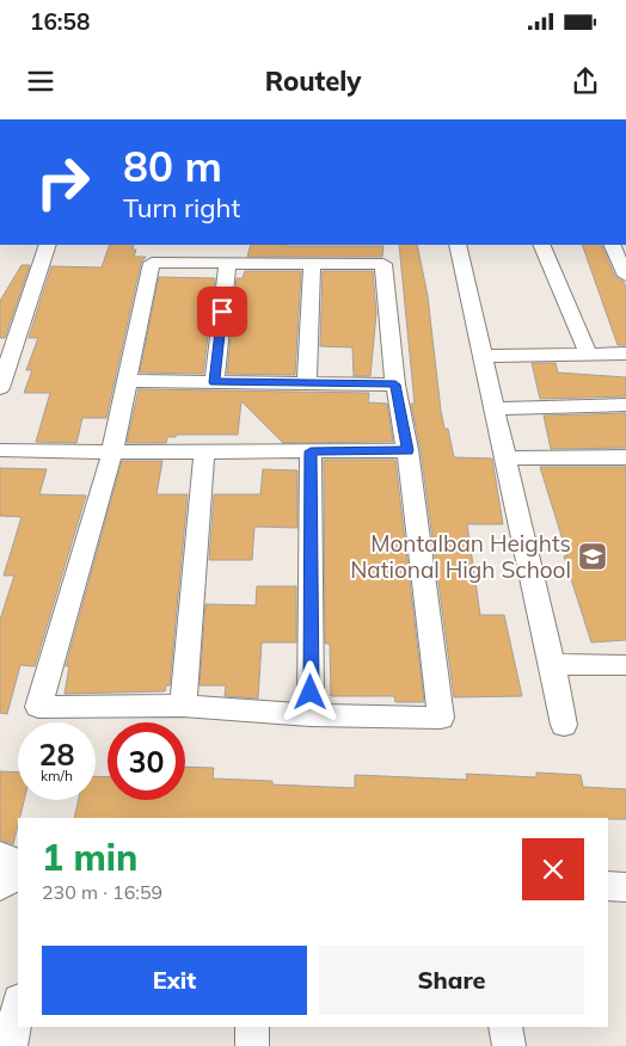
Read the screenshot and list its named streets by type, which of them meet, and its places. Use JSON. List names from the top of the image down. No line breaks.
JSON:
{"places":{"school or university":["Montalban Heights National High School"]},"page":{"status":"16:58","header":"Routely","turn":["80 m","Turn right"],"speed":"28 km/h","limit":"30","heading":["1 min","230 m · 16:59"],"buttons":["Exit","Share"]}}
